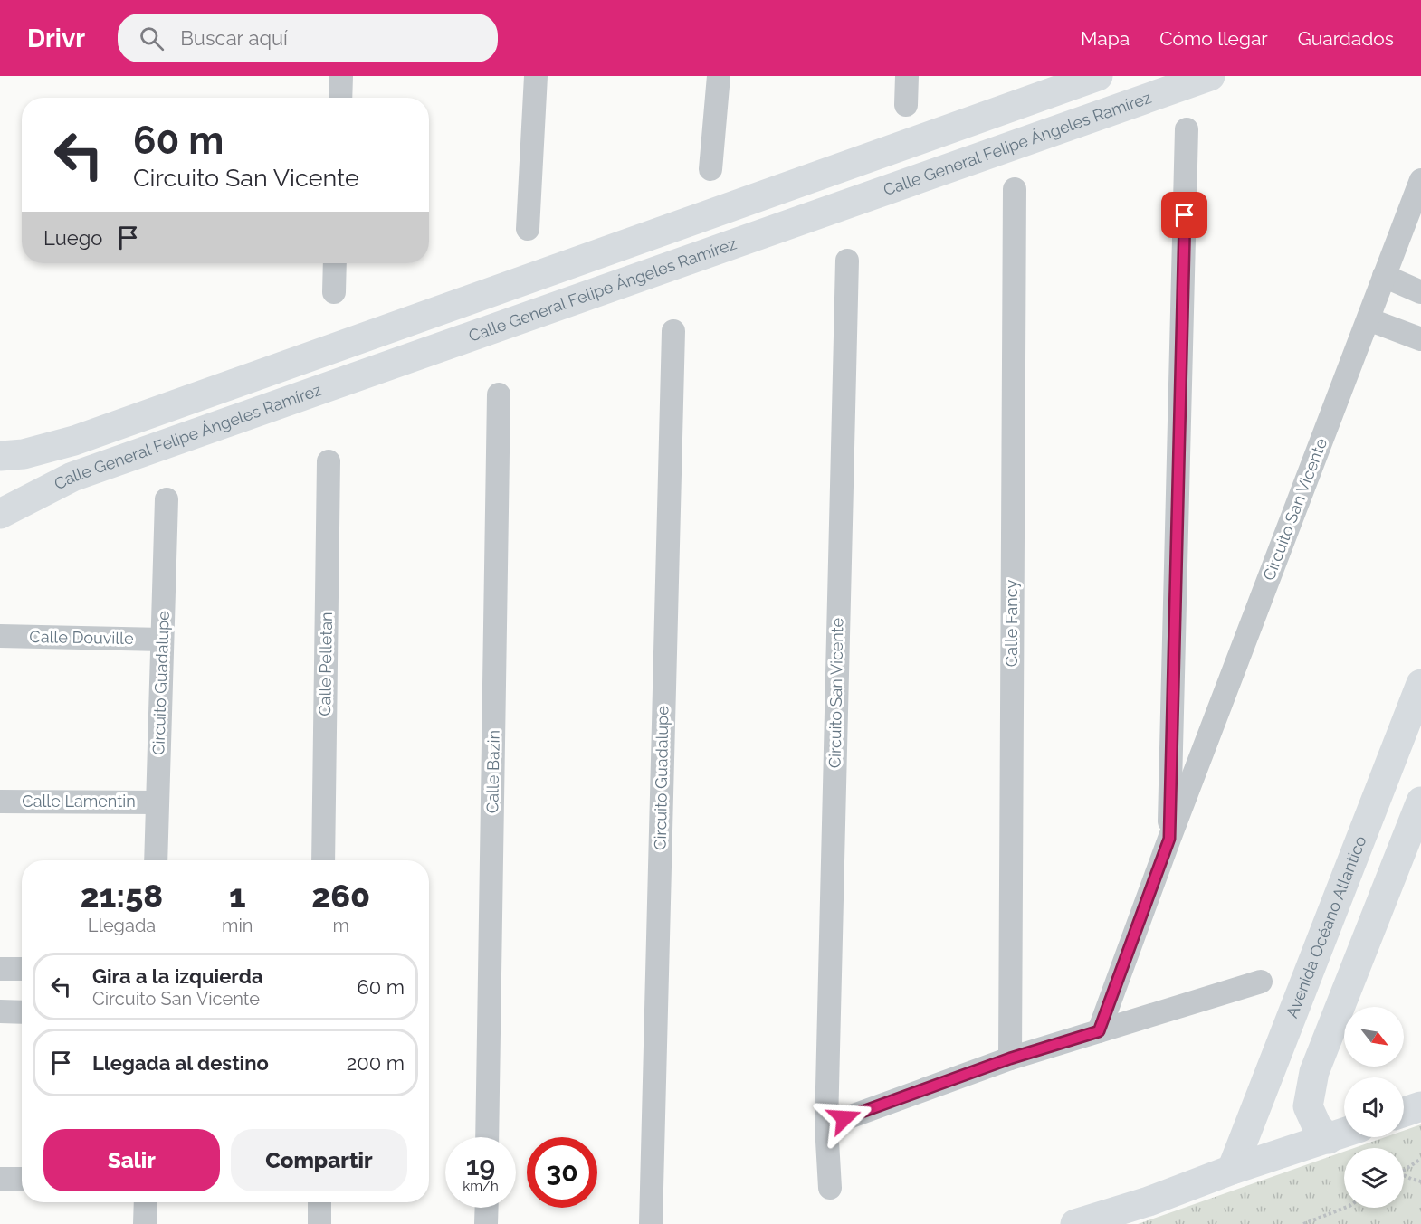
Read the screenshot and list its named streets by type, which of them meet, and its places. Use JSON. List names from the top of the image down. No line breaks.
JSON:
{"streets":{"street":["Calle General Felipe Ángeles Ramírez","Circuito San Vicente","Calle Fancy","Calle Douville","Calle Pelletan","Circuito Guadalupe","Calle Bazin","Calle Lamentin","Avenida Océano Atlantico"]},"crossings":[["Calle Douville","Circuito Guadalupe"],["Circuito Guadalupe","Calle Lamentin"]],"north":"bottom right","page":{"header":"Drivr","search":"Buscar aquí","nav":["Mapa","Cómo llegar","Guardados"],"turn":["60 m","Circuito San Vicente"],"then":"Luego","eta":["21:58","Llegada","1","min","260","m"],"list":[{"name":"Gira a la izquierda","note":"Circuito San Vicente","value":"60 m"},{"name":"Llegada al destino","value":"200 m"}],"buttons":["Salir","Compartir"],"speed":"19 km/h","limit":"30"}}
